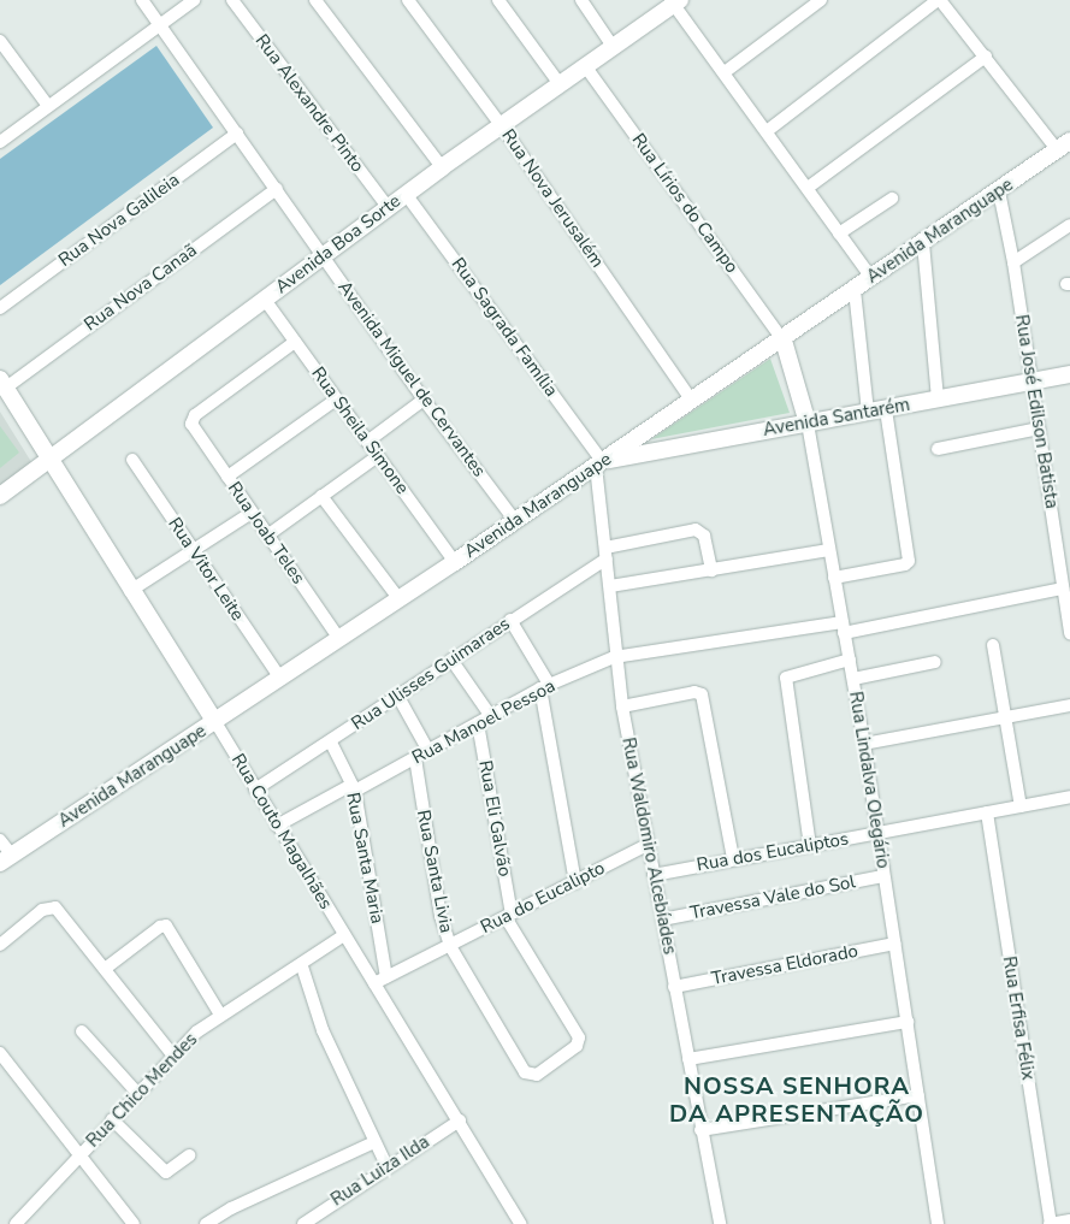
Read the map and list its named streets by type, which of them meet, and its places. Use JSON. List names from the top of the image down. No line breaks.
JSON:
{"streets":{"street":["Rua Alexandre Pinto","Rua Nova Jerusalém","Rua Lírios do Campo","Rua Nova Galileia","Avenida Maranguape","Avenida Boa Sorte","Rua Nova Canaã","Rua Sagrada Família","Avenida Miguel de Cervantes","Rua José Edilson Batista","Avenida Santarém","Rua Sheila Simone","Rua Joab Teles","Rua Vitor Leite","Rua Ulisses Guimaraes","Rua Manoel Pessoa","Rua Lindalva Olegário","Rua Eli Galvão","Rua Couto Magalhães","Rua Waldomiro Alcebíades","Rua dos Eucaliptos","Rua Santa Maria","Rua Santa Livia","Rua do Eucalipto","Travessa Vale do Sol","Travessa Eldorado","Rua Erfisa Félix","Rua Chico Mendes","Rua Luiza Ilda"]},"crossings":[["Rua Alexandre Pinto","Avenida Boa Sorte"],["Rua Nova Jerusalém","Avenida Maranguape"],["Rua Nova Jerusalém","Avenida Boa Sorte"],["Rua Lírios do Campo","Avenida Maranguape"],["Rua Lírios do Campo","Avenida Boa Sorte"],["Rua Lírios do Campo","Rua Lindalva Olegário"],["Rua Nova Galileia","Avenida Miguel de Cervantes"],["Avenida Maranguape","Rua Sagrada Família"],["Avenida Maranguape","Avenida Miguel de Cervantes"],["Avenida Maranguape","Rua José Edilson Batista"],["Avenida Maranguape","Avenida Santarém"],["Avenida Maranguape","Rua Sheila Simone"],["Avenida Maranguape","Rua Joab Teles"],["Avenida Maranguape","Rua Vitor Leite"],["Avenida Maranguape","Rua Lindalva Olegário"],["Avenida Maranguape","Rua Couto Magalhães"],["Avenida Maranguape","Rua Waldomiro Alcebíades"],["Avenida Boa Sorte","Rua Sagrada Família"],["Avenida Boa Sorte","Avenida Miguel de Cervantes"],["Avenida Boa Sorte","Rua Sheila Simone"],["Avenida Boa Sorte","Rua Couto Magalhães"],["Rua Nova Canaã","Avenida Miguel de Cervantes"],["Rua Nova Canaã","Rua Couto Magalhães"],["Rua Sagrada Família","Avenida Santarém"],["Rua Sagrada Família","Rua Waldomiro Alcebíades"],["Rua José Edilson Batista","Avenida Santarém"],["Rua José Edilson Batista","Rua Manoel Pessoa"],["Avenida Santarém","Rua Lindalva Olegário"],["Avenida Santarém","Rua Waldomiro Alcebíades"],["Rua Sheila Simone","Rua Joab Teles"],["Rua Ulisses Guimaraes","Rua Couto Magalhães"],["Rua Ulisses Guimaraes","Rua Waldomiro Alcebíades"],["Rua Ulisses Guimaraes","Rua Santa Maria"],["Rua Manoel Pessoa","Rua Lindalva Olegário"],["Rua Manoel Pessoa","Rua Eli Galvão"],["Rua Manoel Pessoa","Rua Couto Magalhães"],["Rua Manoel Pessoa","Rua Waldomiro Alcebíades"],["Rua Manoel Pessoa","Rua Santa Maria"],["Rua Manoel Pessoa","Rua Santa Livia"],["Rua Lindalva Olegário","Rua dos Eucaliptos"],["Rua Lindalva Olegário","Travessa Vale do Sol"],["Rua Lindalva Olegário","Travessa Eldorado"],["Rua Eli Galvão","Rua Santa Livia"],["Rua Eli Galvão","Rua do Eucalipto"],["Rua Couto Magalhães","Rua do Eucalipto"],["Rua Couto Magalhães","Rua Chico Mendes"],["Rua Couto Magalhães","Rua Luiza Ilda"],["Rua Waldomiro Alcebíades","Rua dos Eucaliptos"],["Rua Waldomiro Alcebíades","Rua do Eucalipto"],["Rua Waldomiro Alcebíades","Travessa Vale do Sol"],["Rua Waldomiro Alcebíades","Travessa Eldorado"],["Rua dos Eucaliptos","Rua Erfisa Félix"],["Rua Santa Maria","Rua do Eucalipto"],["Rua Santa Livia","Rua do Eucalipto"]],"districts":["NOSSA SENHORA DA APRESENTAÇÃO"]}
